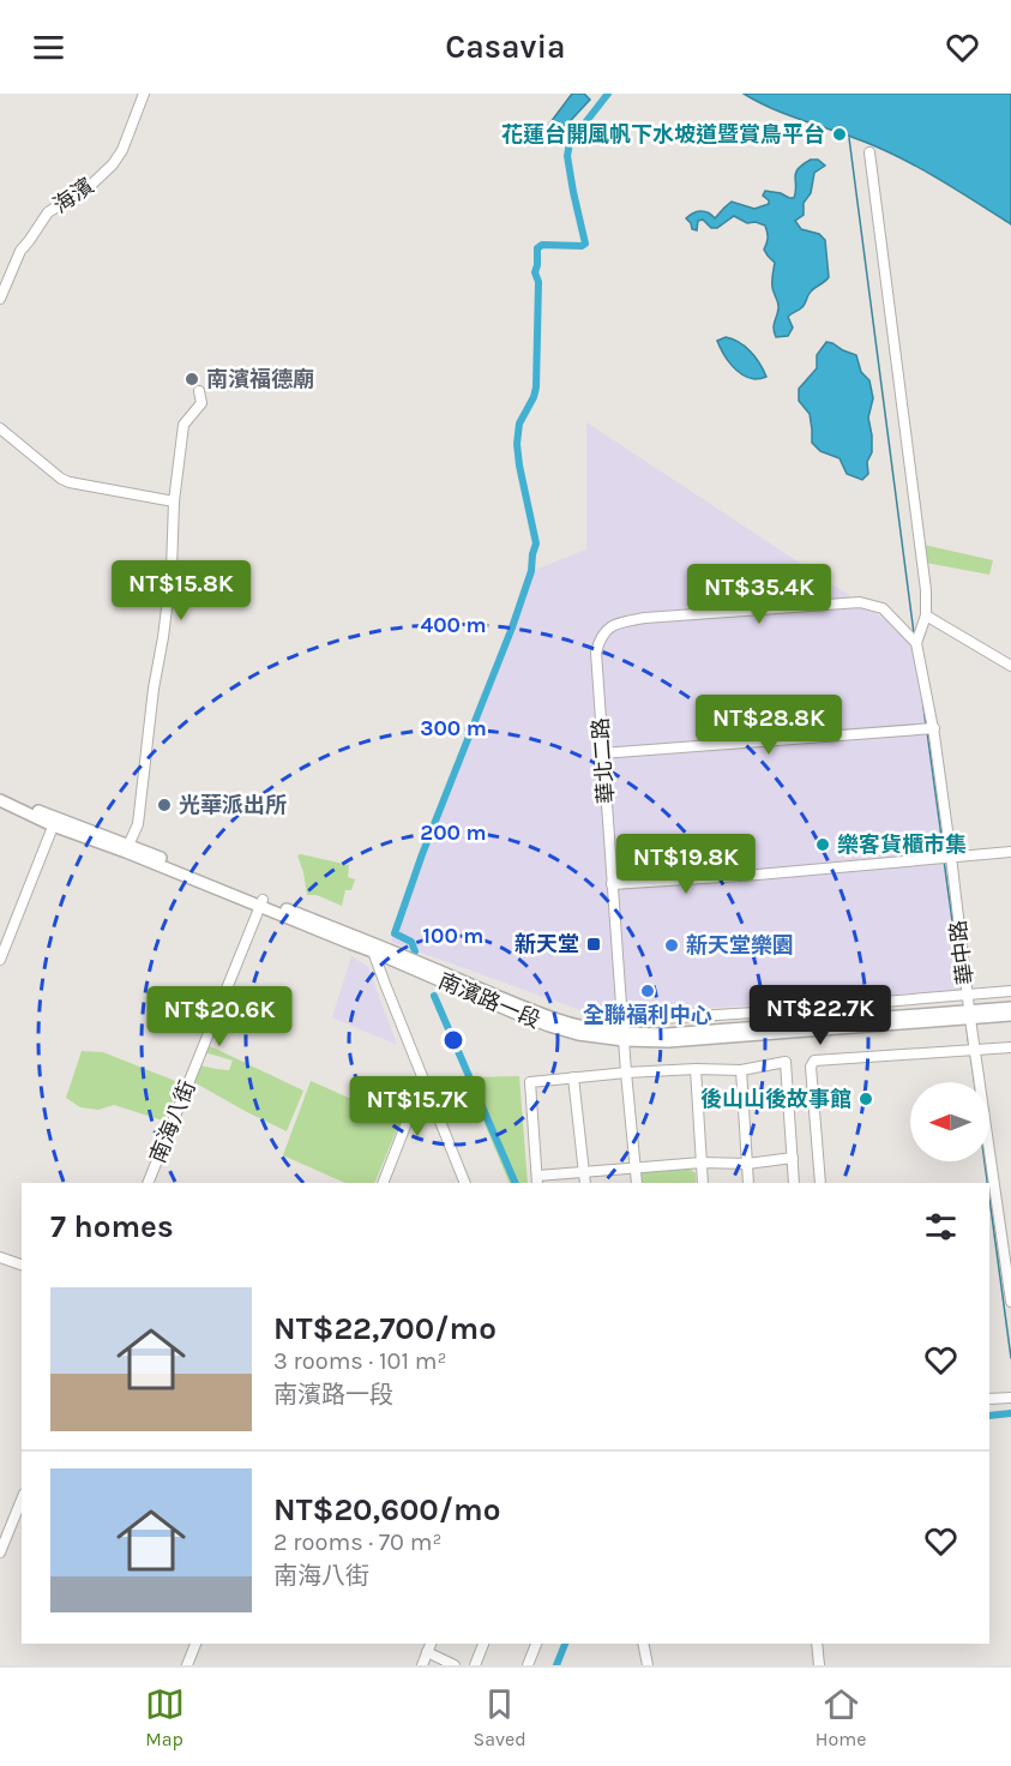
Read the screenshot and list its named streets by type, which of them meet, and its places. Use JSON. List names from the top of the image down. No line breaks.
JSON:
{"streets":{"main road":["南濱路一段"],"street":["海濱","華北二路","華中路","南海八街"]},"crossings":[["華北二路","華中路"],["華北二路","南濱路一段"],["華中路","南濱路一段"],["南濱路一段","南海八街"]],"places":{"other":["花蓮台開風帆下水坡道暨賞鳥平台","南濱福德廟","光華派出所","樂客貨櫃市集","新天堂樂園","全聯福利中心","後山山後故事館"],"transit":["新天堂"]},"north":"left","page":{"header":"Casavia","price":["NT$15.8K","NT$35.4K","NT$28.8K","NT$19.8K","NT$22.7K","NT$20.6K","NT$15.7K"],"heading":"7 homes","list":[{"name":"NT$22,700/mo","note":"3 rooms · 101 m² · 南濱路一段"},{"name":"NT$20,600/mo","note":"2 rooms · 70 m² · 南海八街"}],"tabs":["Map","Saved","Home"]},"rings":["400 m","300 m","200 m","100 m"]}
